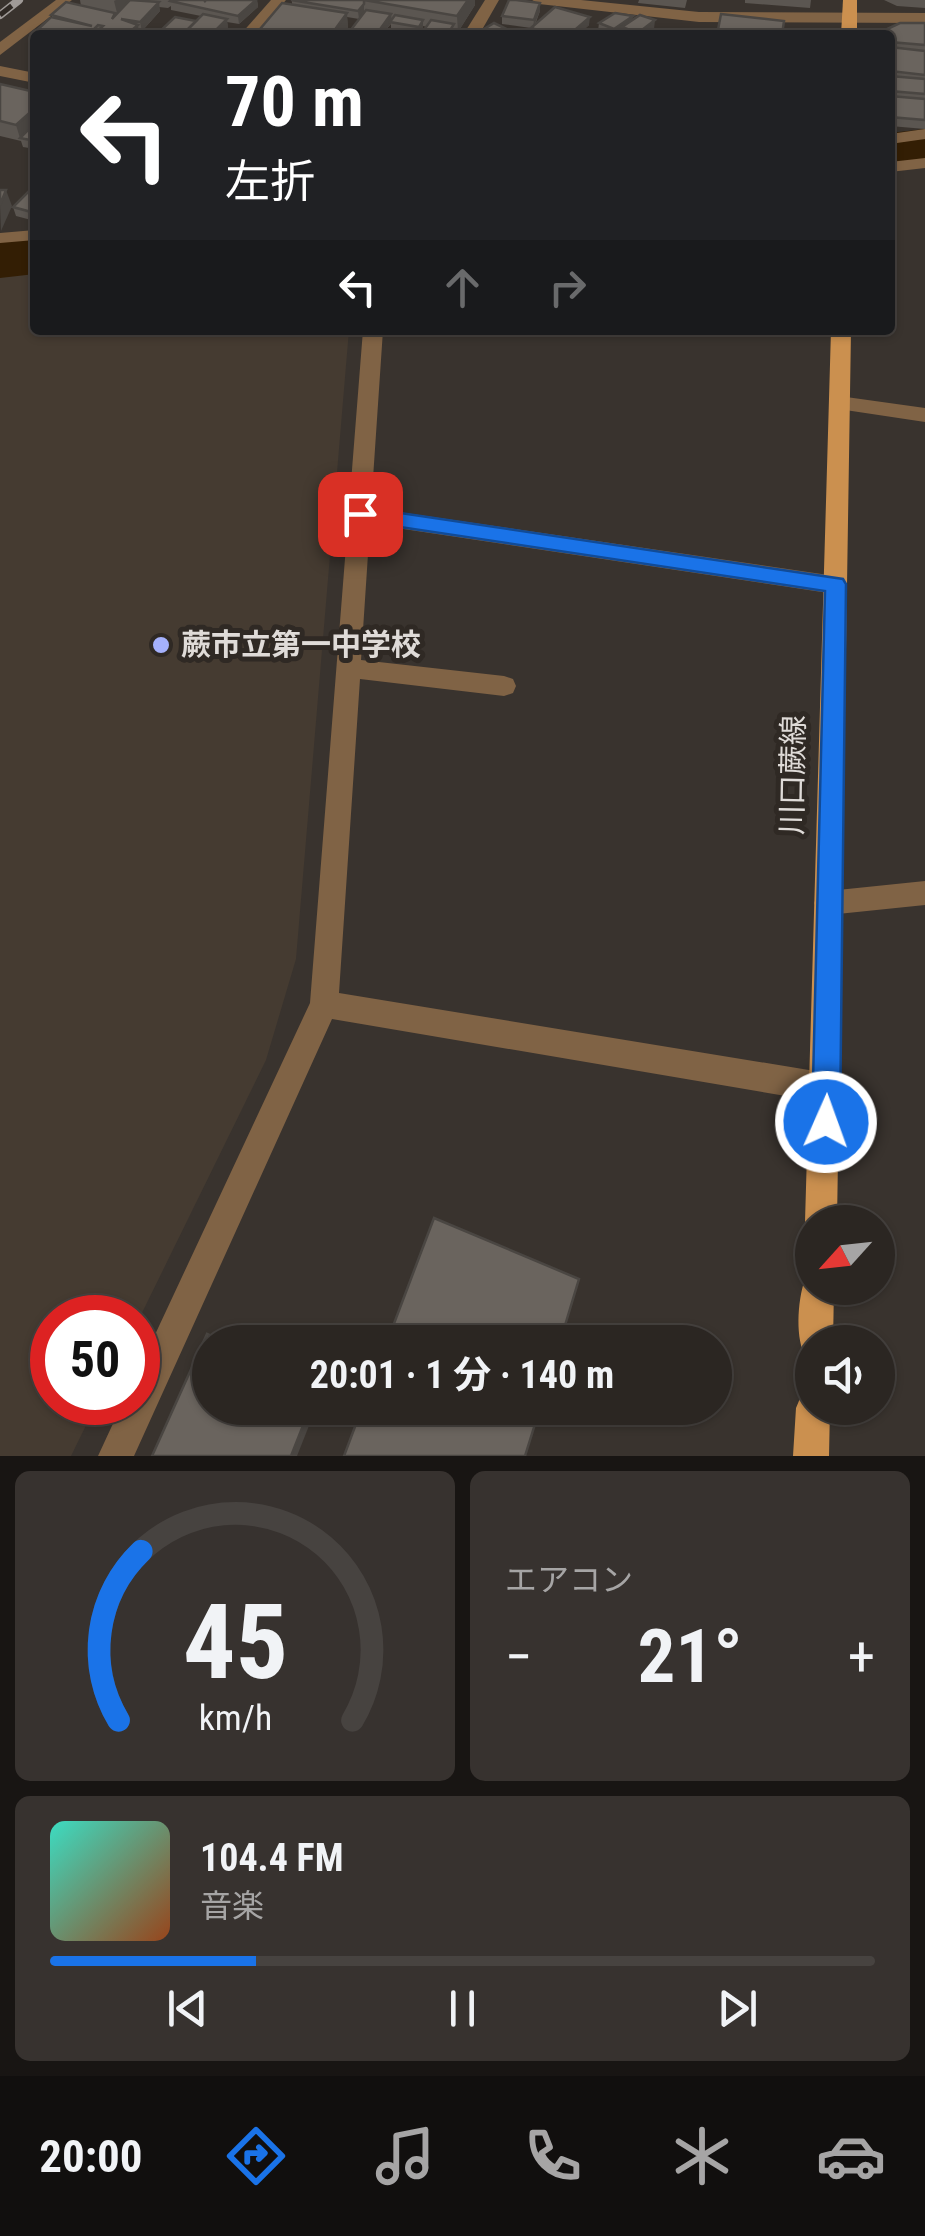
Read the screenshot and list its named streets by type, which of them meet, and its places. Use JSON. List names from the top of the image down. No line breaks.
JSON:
{"streets":{"main road":["川口蕨線"]},"places":["蕨市立第一中学校"],"north":"bottom left","page":{"turn":["70 m","左折"],"limit":"50","trip":"20:01 · 1 分 · 140 m","tile":"エアコン","heat":["−","21°","+"],"song":["104.4 FM","音楽"],"tabs":"20:00","gauge":["45","km/h"]}}
